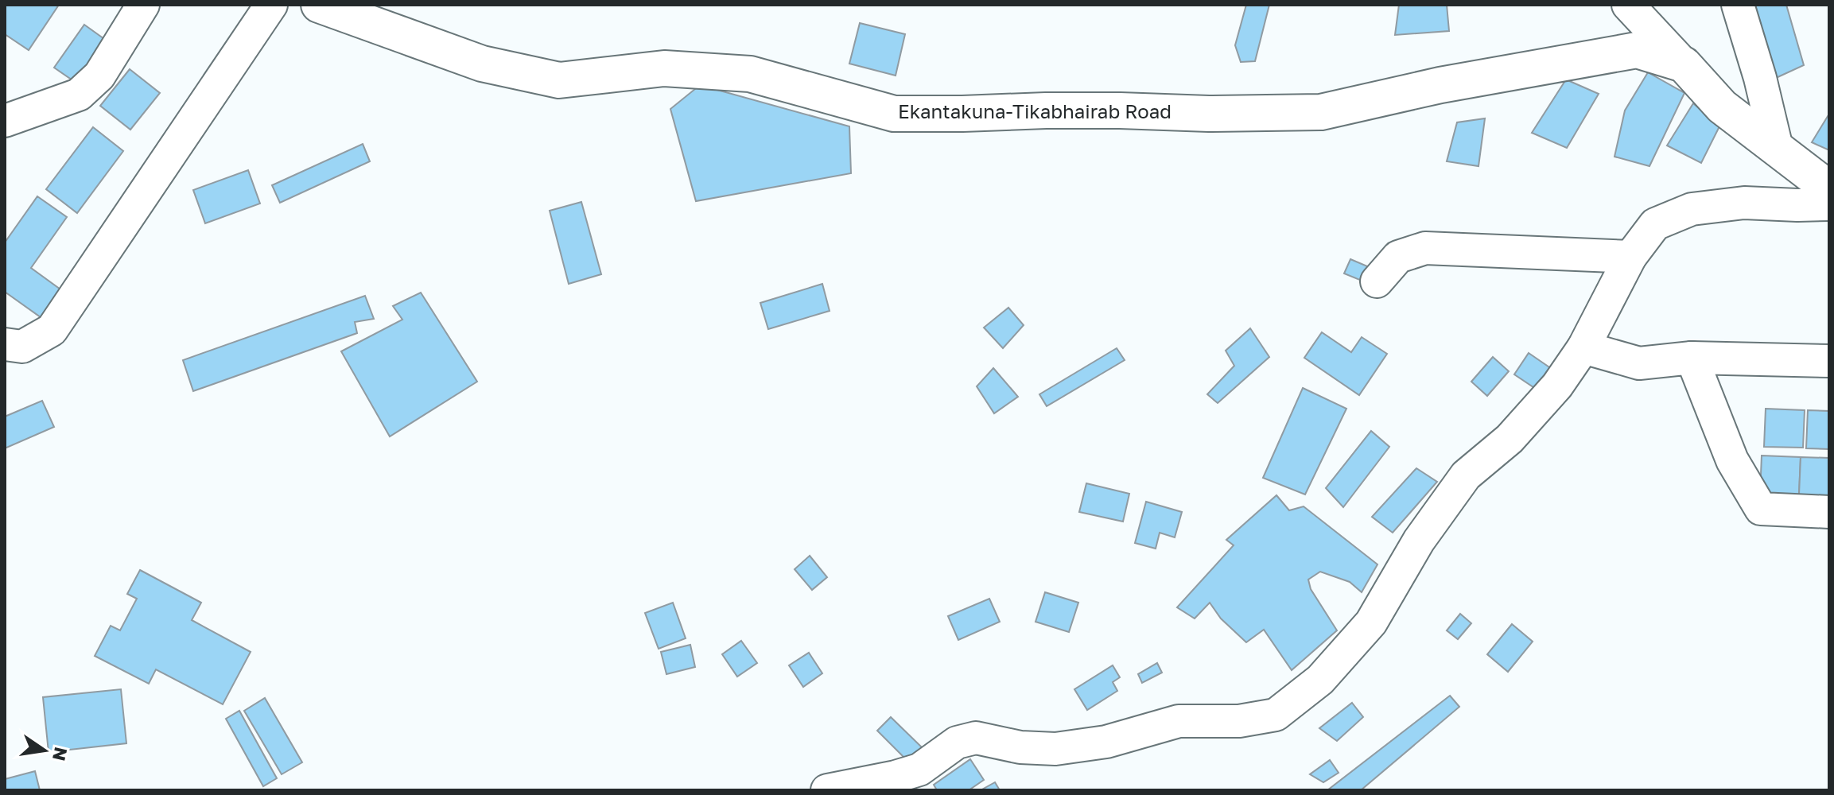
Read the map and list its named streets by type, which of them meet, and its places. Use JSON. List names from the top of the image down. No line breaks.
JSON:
{"streets":{"main road":["Ekantakuna-Tikabhairab Road"]},"north":"right"}
